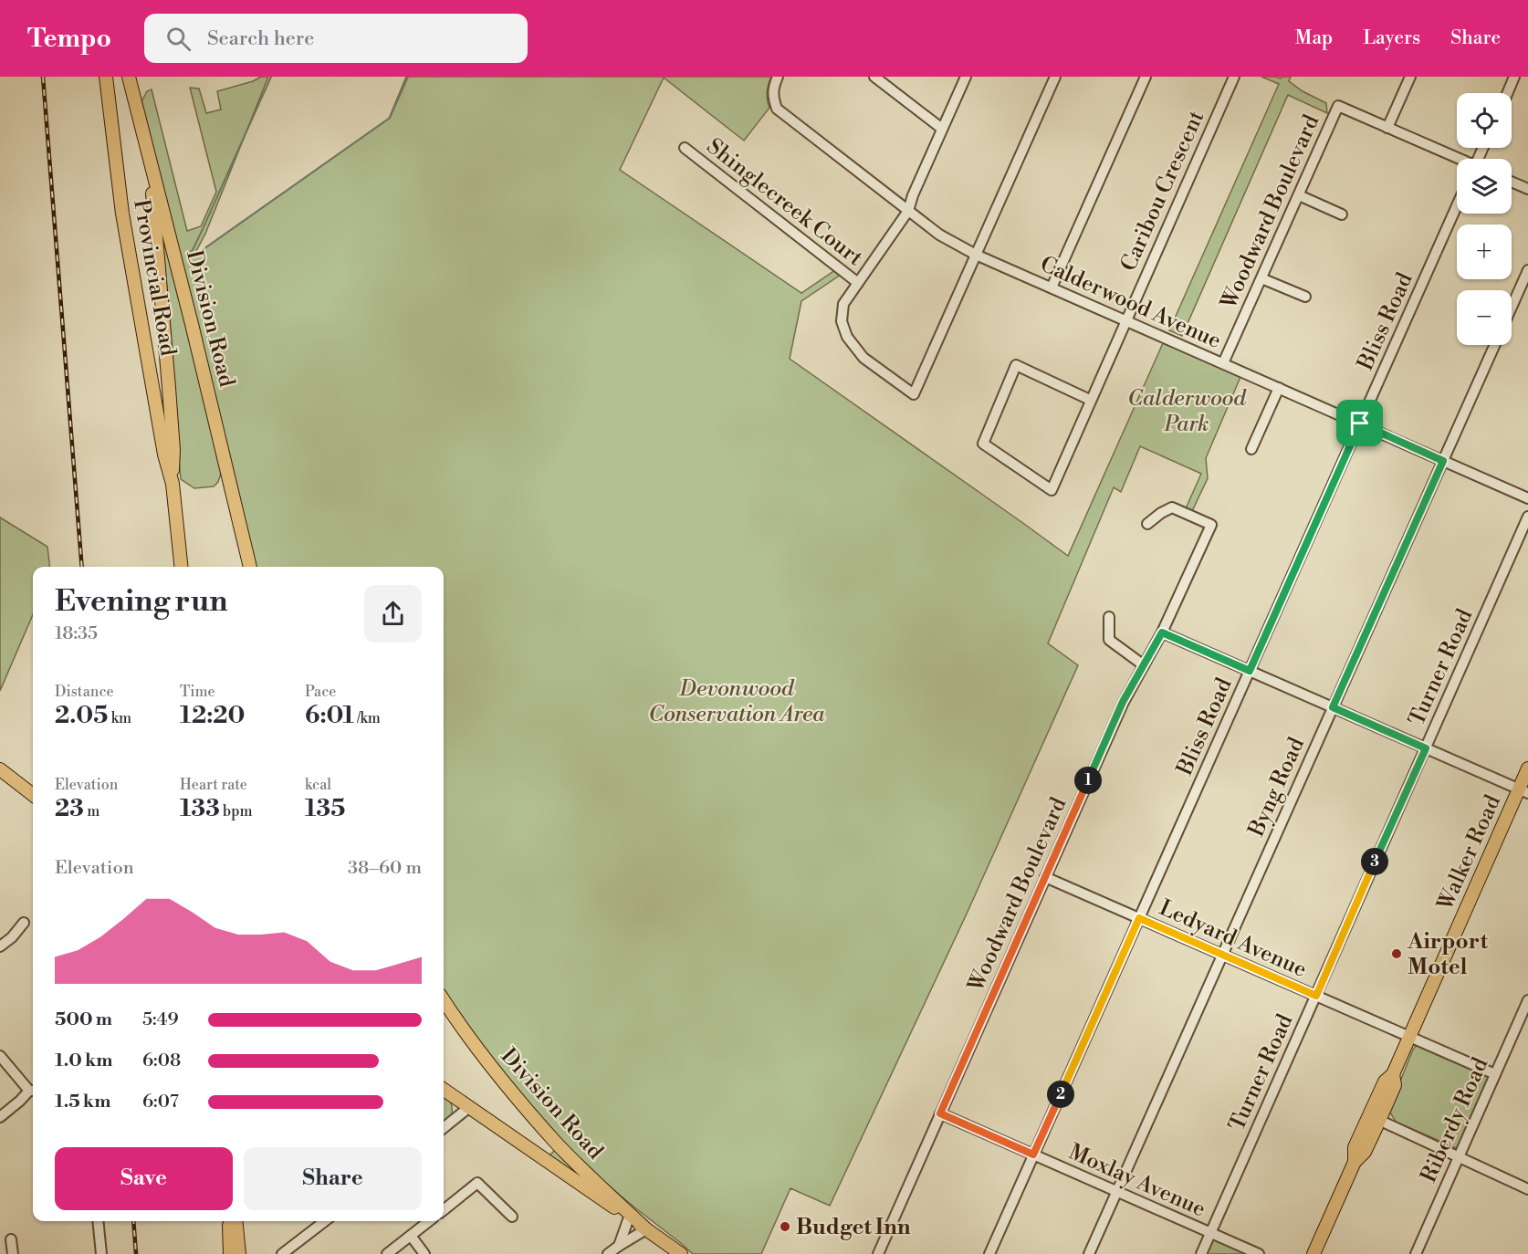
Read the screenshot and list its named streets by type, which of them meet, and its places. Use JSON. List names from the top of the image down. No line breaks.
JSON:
{"streets":{"main road":["Provincial Road","Division Road","Walker Road"],"street":["Caribou Crescent","Shinglecreek Court","Woodward Boulevard","Calderwood Avenue","Bliss Road","Turner Road","Byng Road","Ledyard Avenue","Riberdy Road","Moxlay Avenue"]},"crossings":[["Caribou Crescent","Calderwood Avenue"],["Shinglecreek Court","Calderwood Avenue"],["Woodward Boulevard","Calderwood Avenue"],["Woodward Boulevard","Ledyard Avenue"],["Woodward Boulevard","Moxlay Avenue"],["Provincial Road","Division Road"],["Calderwood Avenue","Bliss Road"],["Calderwood Avenue","Byng Road"],["Bliss Road","Ledyard Avenue"],["Bliss Road","Moxlay Avenue"],["Turner Road","Ledyard Avenue"],["Turner Road","Moxlay Avenue"],["Byng Road","Ledyard Avenue"],["Byng Road","Moxlay Avenue"],["Walker Road","Ledyard Avenue"],["Ledyard Avenue","Riberdy Road"]],"parks":["Calderwood Park","Devonwood Conservation Area"],"places":["Airport Motel","Budget Inn"],"page":{"header":"Tempo","search":"Search here","nav":["Map","Layers","Share"],"map_buttons":["+","−"],"heading":["Evening run","18:35"],"stats":[["Distance","2.05 km"],["Time","12:20"],["Pace","6:01 /km"],["Elevation","23 m"],["Heart rate","133 bpm"],["kcal","135"]],"pins":["1","3","2"],"chart":["Elevation","38–60 m"],"list":[{"name":"500 m","note":"5:49"},{"name":"1.0 km","note":"6:08"},{"name":"1.5 km","note":"6:07"}],"buttons":["Save","Share"]}}
